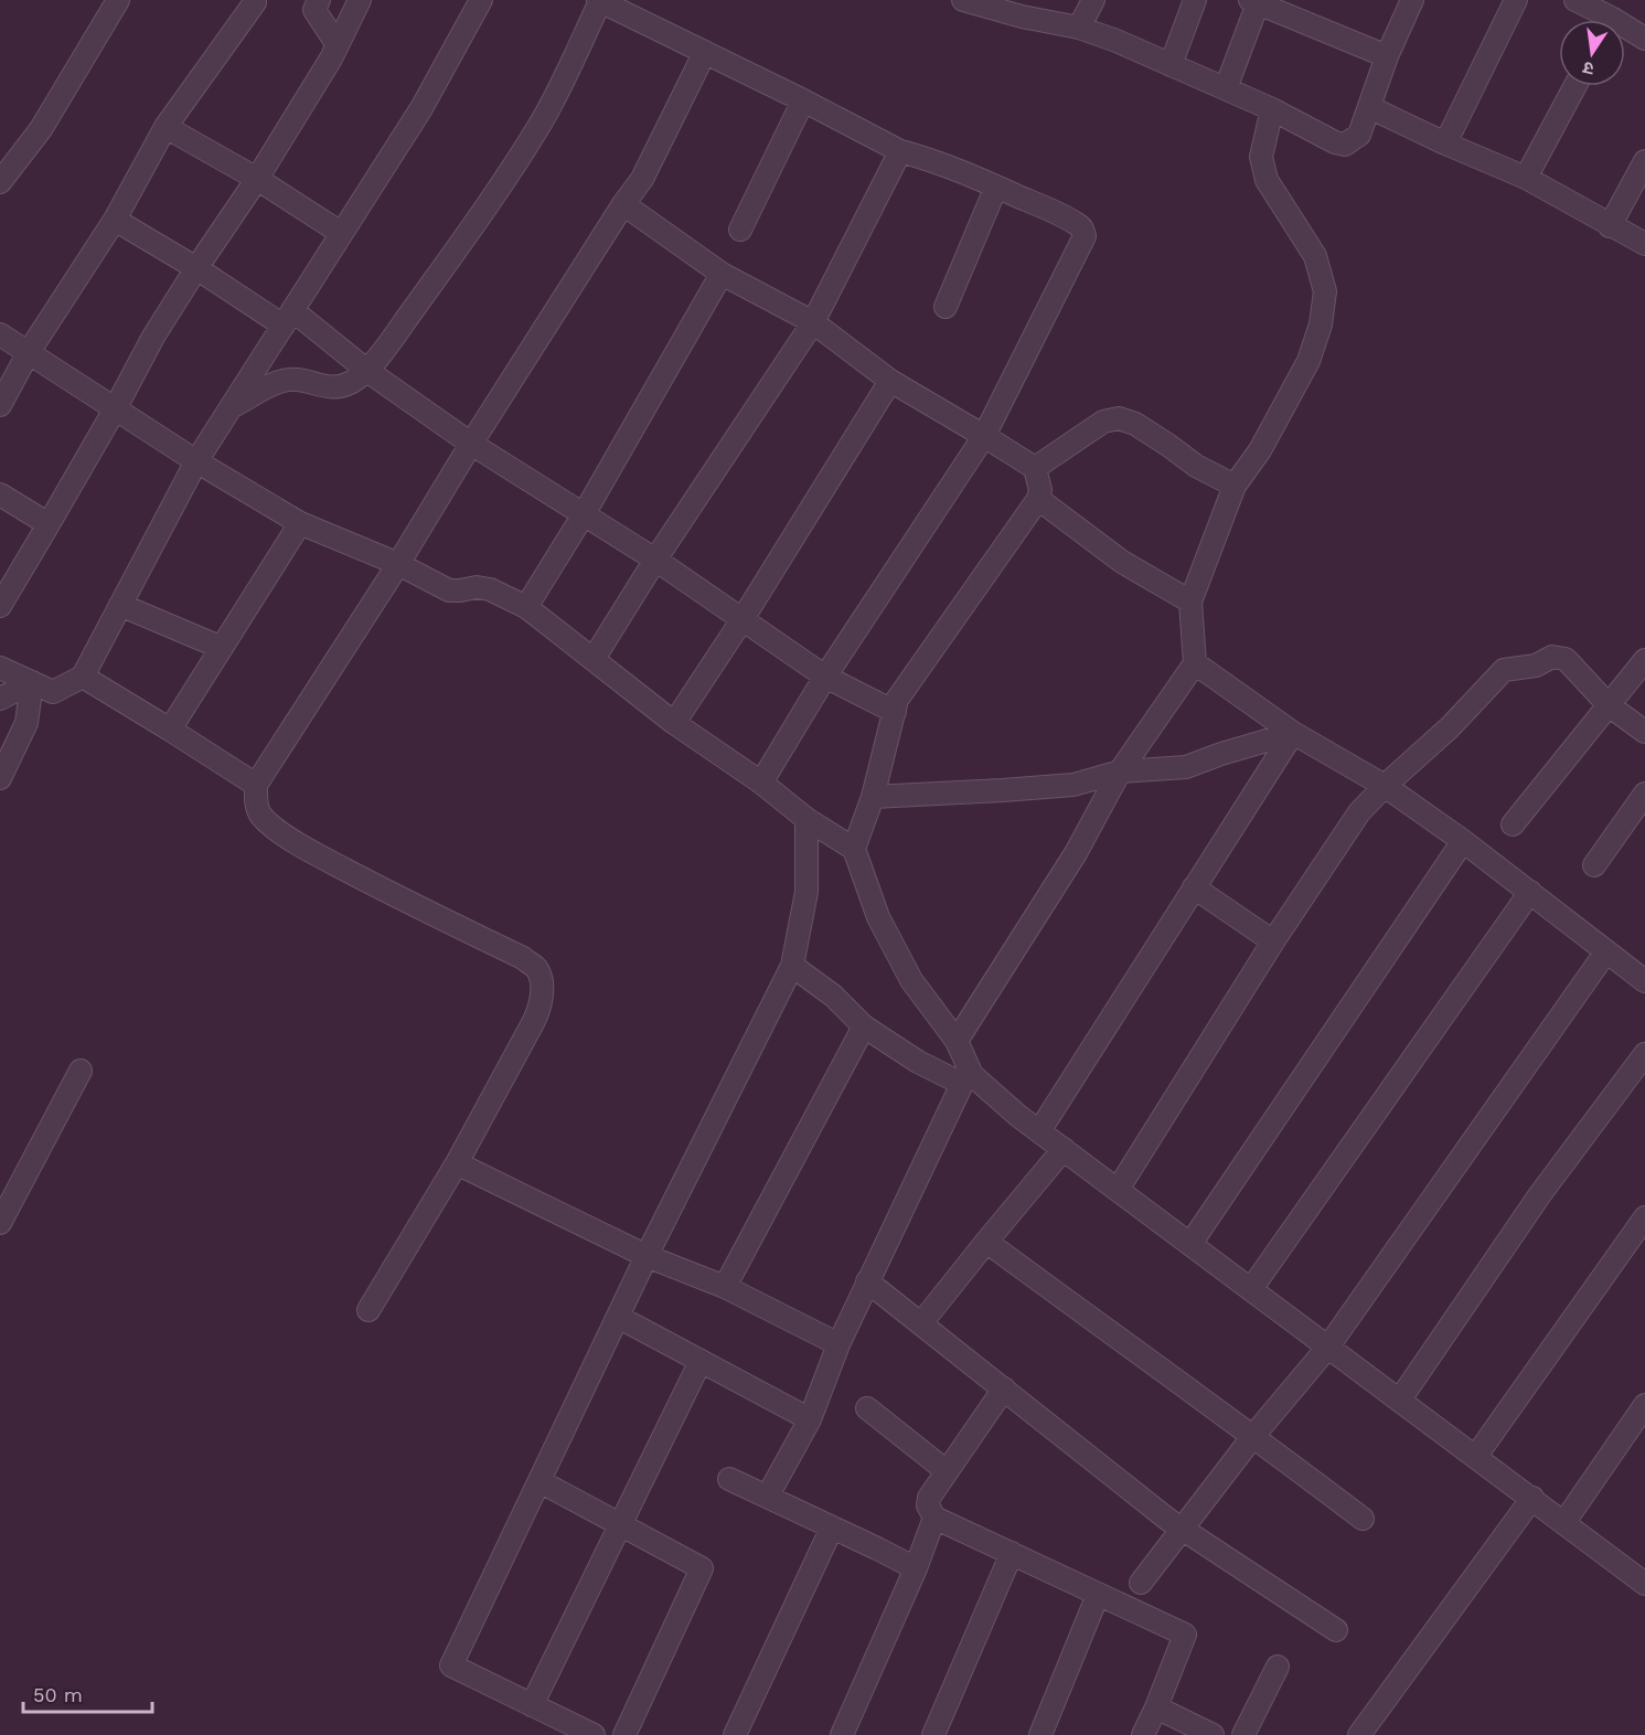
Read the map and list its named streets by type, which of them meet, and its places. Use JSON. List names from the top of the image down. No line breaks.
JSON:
{"scale_bar":"50 m","north":"bottom"}
